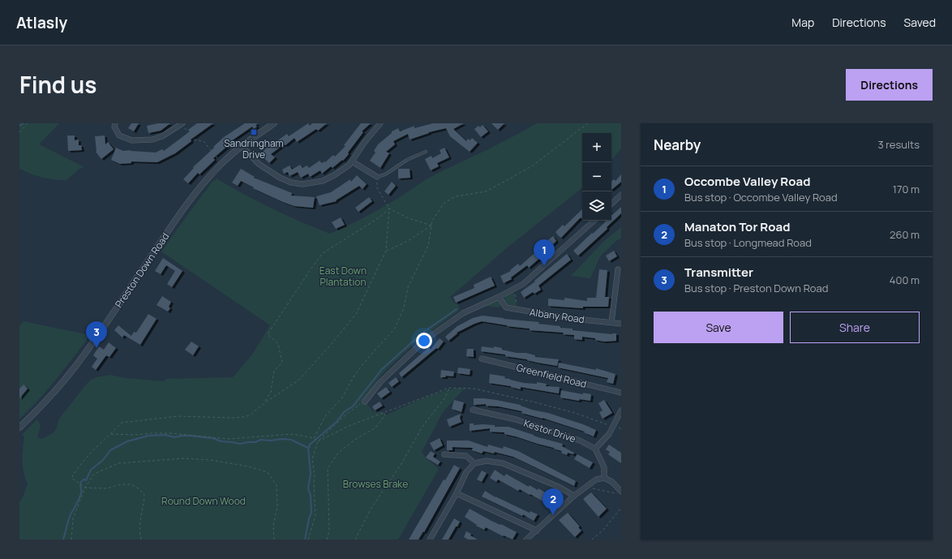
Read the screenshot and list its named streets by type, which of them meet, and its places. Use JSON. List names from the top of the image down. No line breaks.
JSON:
{"streets":{"street":["Preston Down Road","Albany Road","Greenfield Road","Kestor Drive"]},"parks":["East Down Plantation","Browses Brake","Round Down Wood"],"places":{"transit":["Sandringham Drive"]},"page":{"header":"Atlasly","nav":["Map","Directions","Saved"],"title":"Find us","buttons":["Directions",["Save","Share"]],"heading":["Nearby","3 results"],"map_buttons":["+","−"],"list":[{"mark":"1","name":"Occombe Valley Road","note":"Bus stop · Occombe Valley Road","value":"170 m"},{"mark":"2","name":"Manaton Tor Road","note":"Bus stop · Longmead Road","value":"260 m"},{"mark":"3","name":"Transmitter","note":"Bus stop · Preston Down Road","value":"400 m"}],"pins":["1","3","2"]}}
